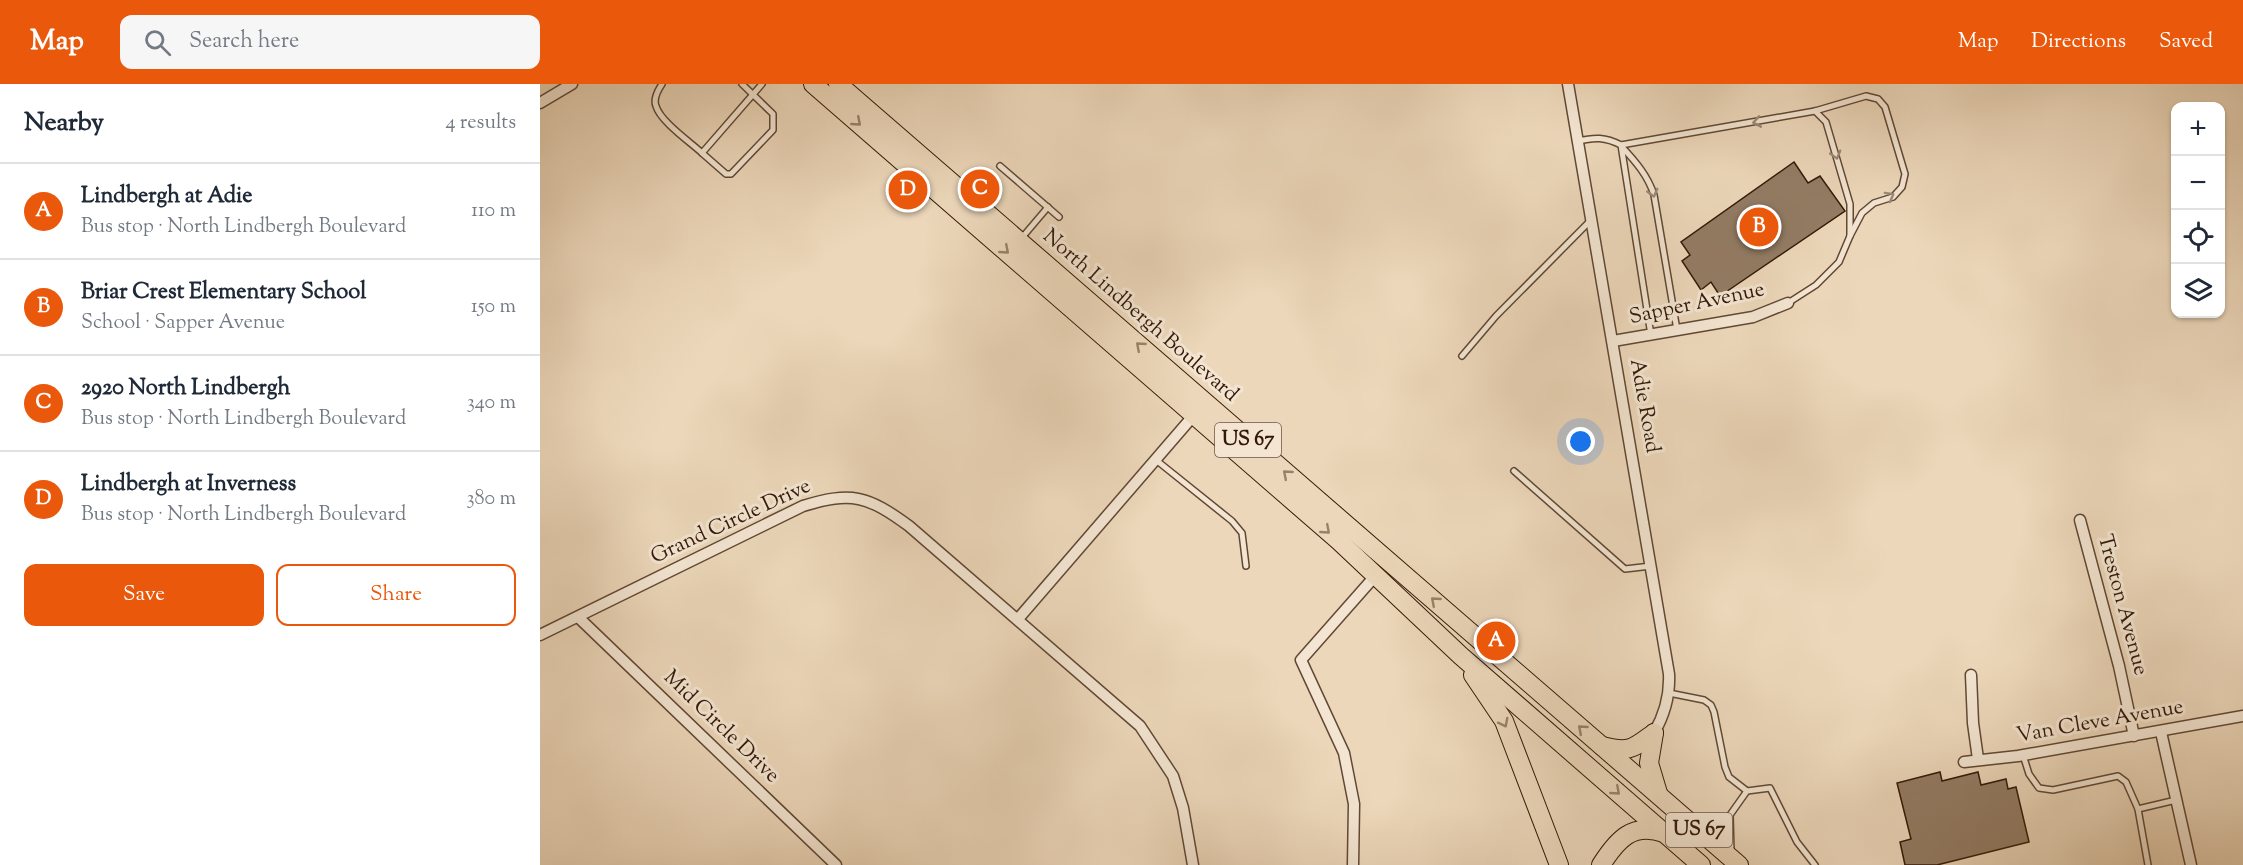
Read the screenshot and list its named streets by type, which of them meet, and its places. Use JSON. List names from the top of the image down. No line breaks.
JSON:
{"streets":{"highway":["North Lindbergh Boulevard","US 67"],"street":["Sapper Avenue","Adie Road","Grand Circle Drive","Treston Avenue","Van Cleve Avenue","Mid Circle Drive"]},"crossings":[["Sapper Avenue","Adie Road"],["Grand Circle Drive","Mid Circle Drive"],["Treston Avenue","Van Cleve Avenue"]],"page":{"header":"Map","search":"Search here","nav":["Map","Directions","Saved"],"heading":["Nearby","4 results"],"map_buttons":["+","−"],"list":[{"mark":"A","name":"Lindbergh at Adie","note":"Bus stop · North Lindbergh Boulevard","value":"110 m"},{"mark":"B","name":"Briar Crest Elementary School","note":"School · Sapper Avenue","value":"150 m"},{"mark":"C","name":"2920 North Lindbergh","note":"Bus stop · North Lindbergh Boulevard","value":"340 m"},{"mark":"D","name":"Lindbergh at Inverness","note":"Bus stop · North Lindbergh Boulevard","value":"380 m"}],"pins":["C","D","B","A"],"buttons":["Save","Share"]}}
